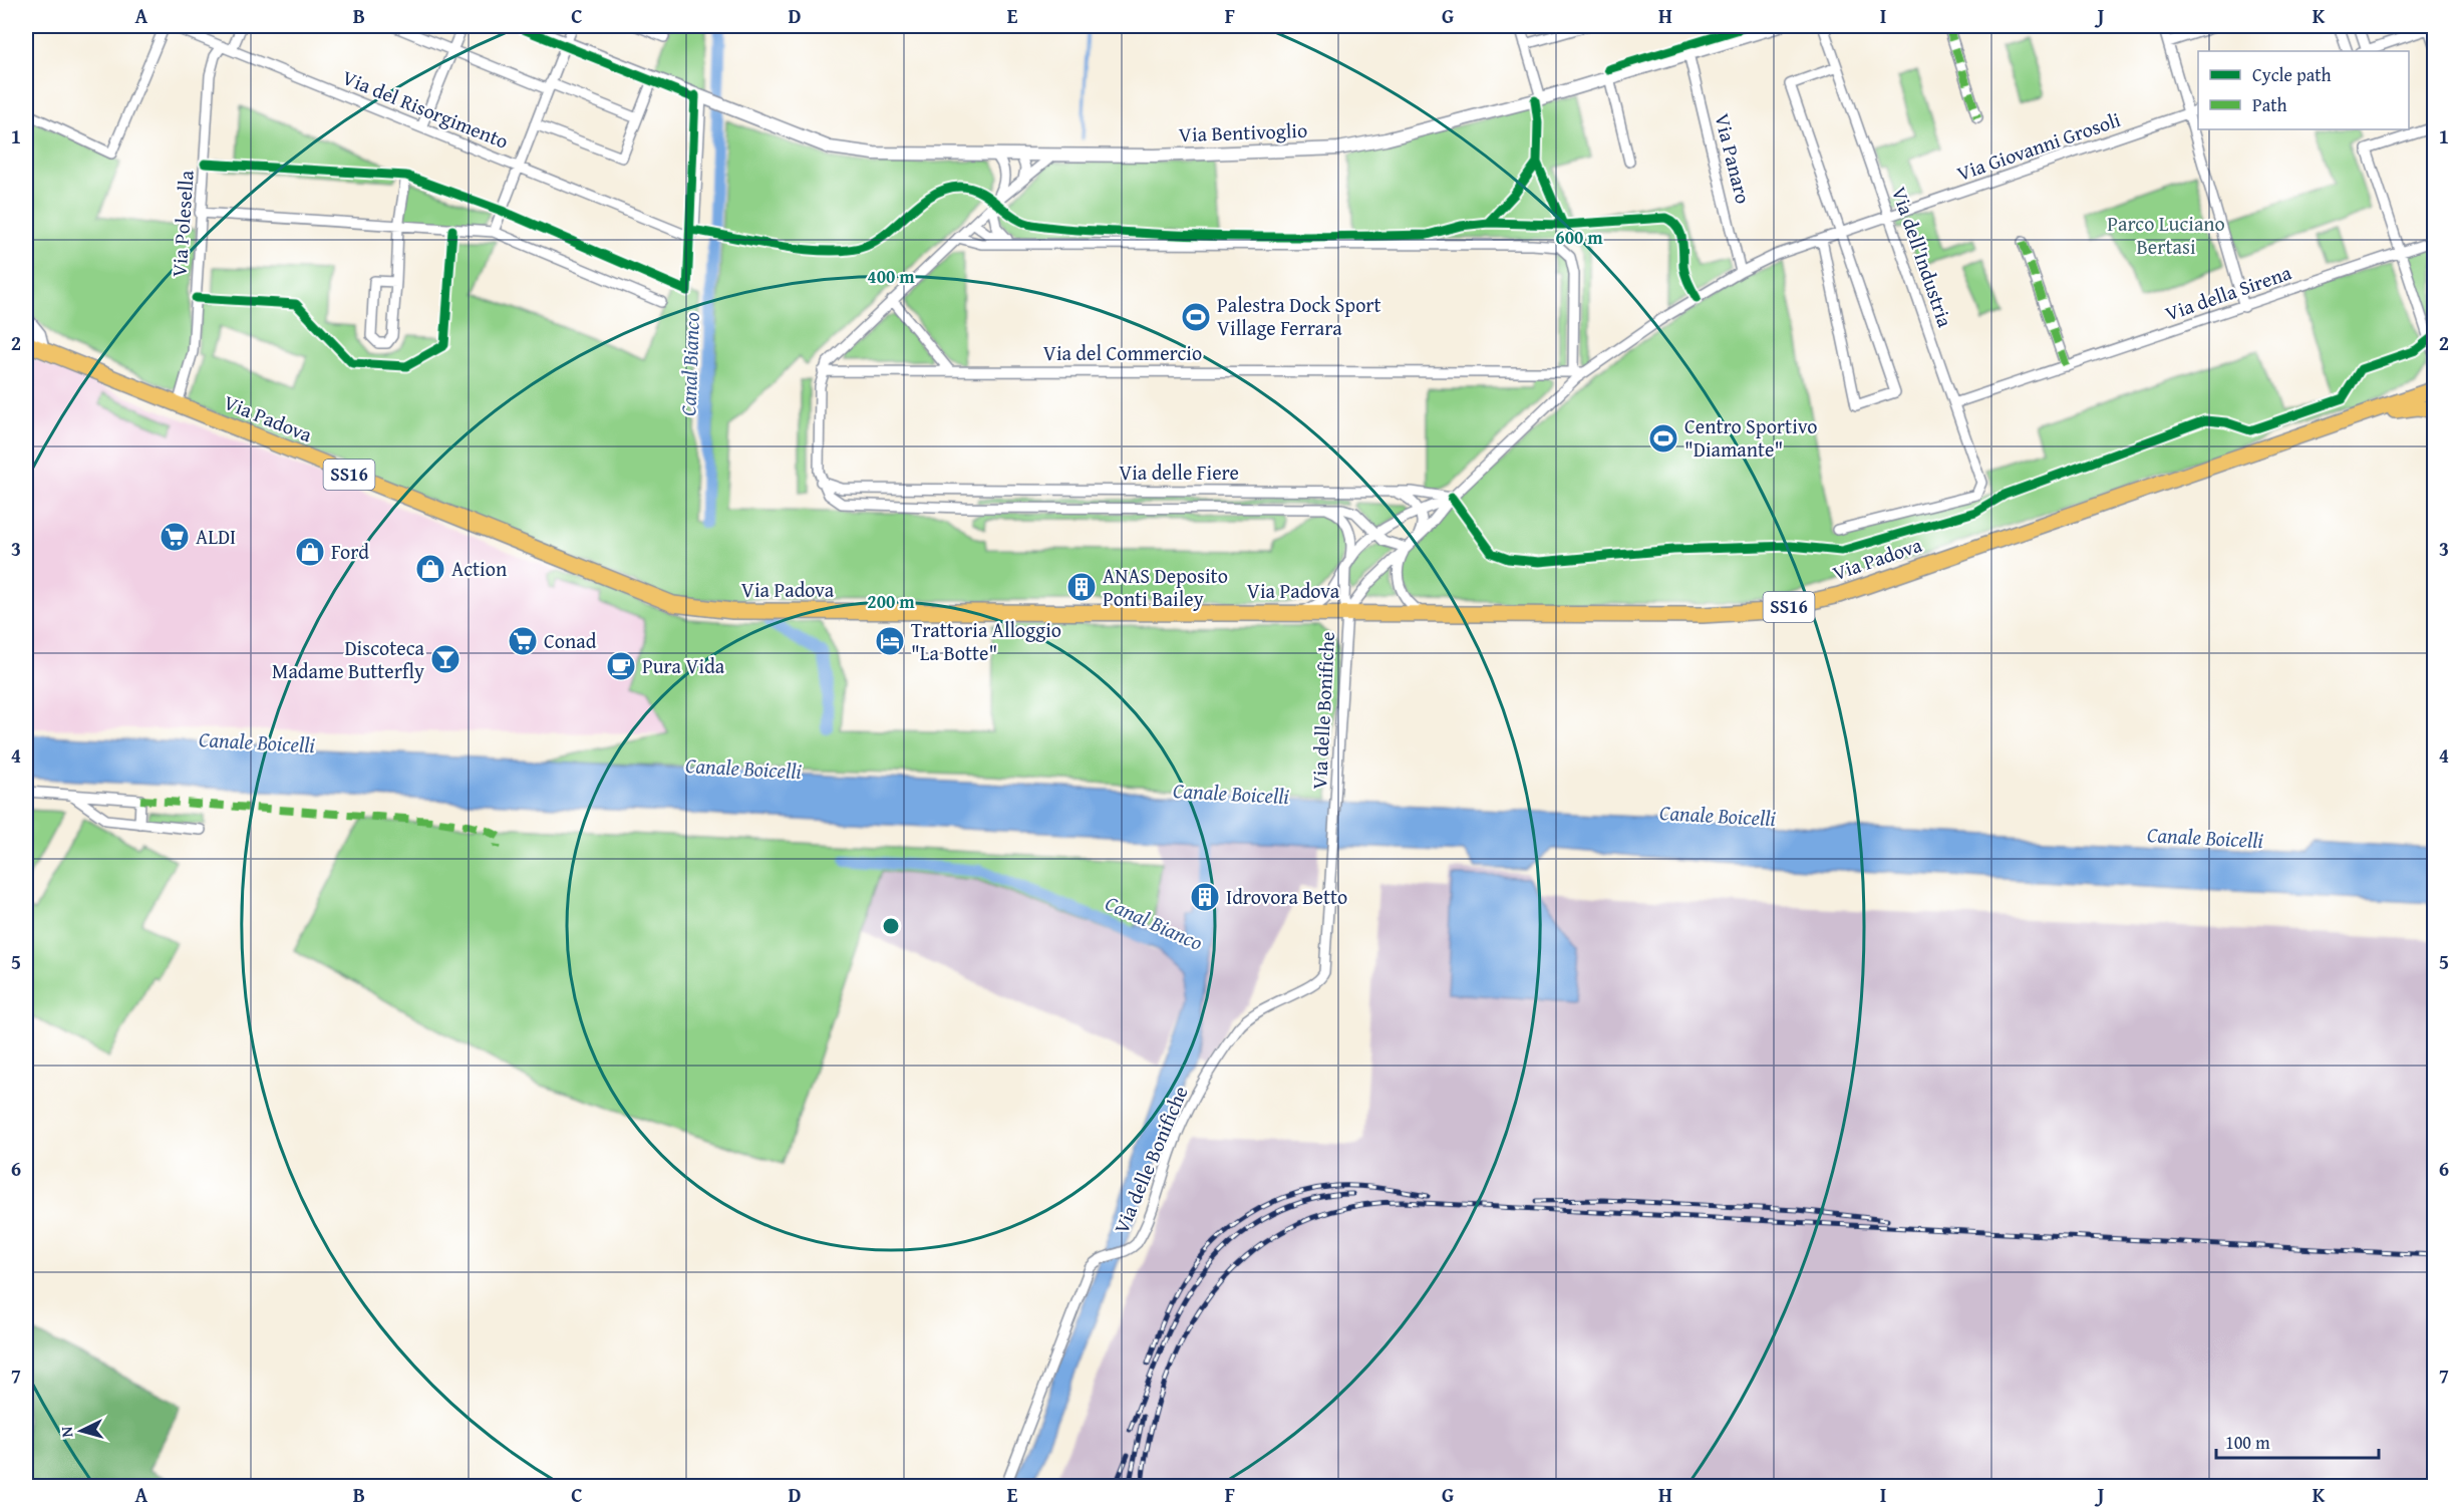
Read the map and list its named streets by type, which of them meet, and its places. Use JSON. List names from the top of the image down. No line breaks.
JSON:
{"streets":{"main road":["Via Padova","SS16"],"street":["Via del Risorgimento","Via Bentivoglio","Via Giovanni Grosoli","Via Panaro","Via Polesella","Via dell'Industria","Via della Sirena","Via del Commercio","Via delle Fiere","Via delle Bonifiche"]},"crossings":[["Via del Risorgimento","Via Bentivoglio"],["Via del Risorgimento","Via Polesella"],["Via Bentivoglio","Via Panaro"],["Via Giovanni Grosoli","Via Panaro"],["Via Giovanni Grosoli","Via dell'Industria"],["Via Giovanni Grosoli","Via del Commercio"],["Via Giovanni Grosoli","Via delle Fiere"],["Via Polesella","Via Padova"],["Via dell'Industria","Via della Sirena"],["Via dell'Industria","Via Padova"],["Via Padova","Via delle Bonifiche"]],"water":["Canal Bianco","Canale Boicelli"],"parks":["Parco Luciano Bertasi"],"places":{"sports":["Palestra Dock Sport Village Ferrara","Centro Sportivo \"Diamante\""],"supermarket":["ALDI","Conad"],"shop":["Ford","Action"],"building":["ANAS Deposito Ponti Bailey","Idrovora Betto"],"hotel":["Trattoria Alloggio \"La Botte\""],"bar":["Discoteca Madame Butterfly"],"cafe":["Pura Vida"]},"legend":["Cycle path","Path"],"scale_bar":"100 m","north":"left","grid":{"columns":["A","B","C","D","E","F","G","H","I","J","K"],"rows":["1","2","3","4","5","6","7"]},"rings":["600 m","400 m","200 m"]}
